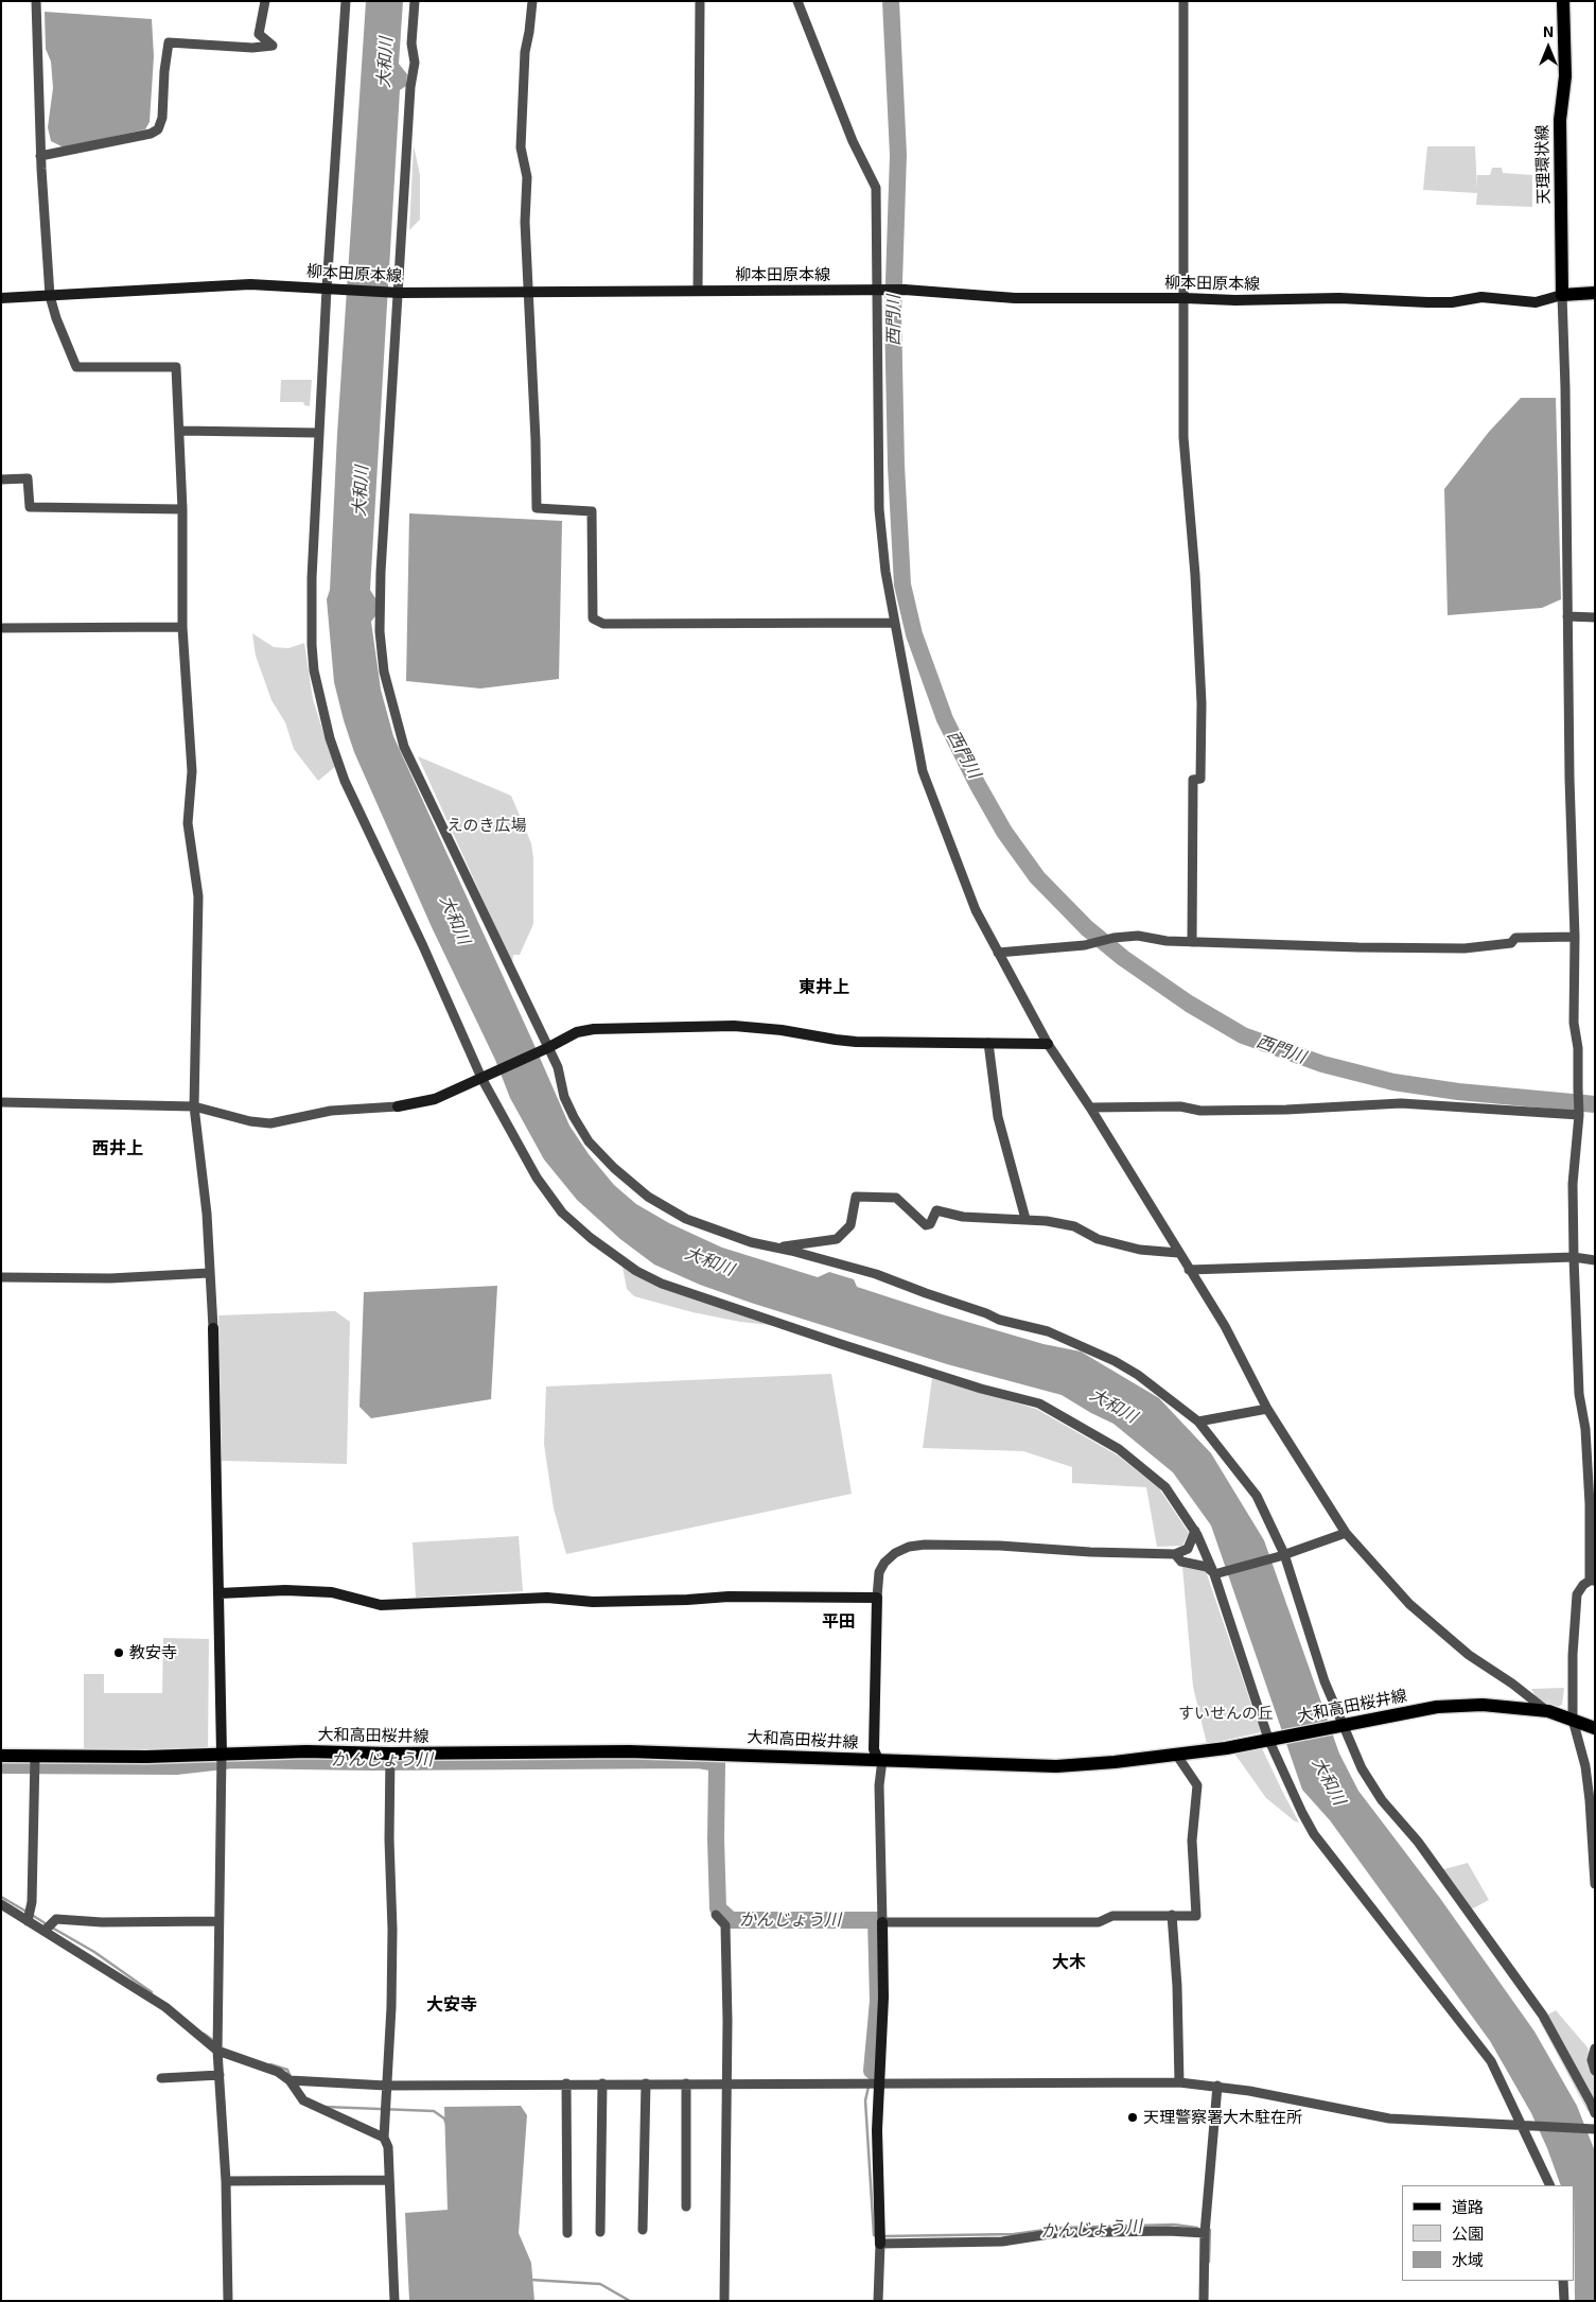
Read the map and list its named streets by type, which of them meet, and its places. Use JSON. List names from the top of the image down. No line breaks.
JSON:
{"streets":{"main road":["天理環状線","大和高田桜井線"],"street":["柳本田原本線"]},"crossings":[["天理環状線","柳本田原本線"]],"districts":["東井上","西井上","平田","大木","大安寺"],"water":["大和川","西門川","かんじょう川"],"parks":["えのき広場","すいせんの丘"],"places":["教安寺","天理警察署大木駐在所"],"legend":["道路","公園","水域"],"north":"top"}
